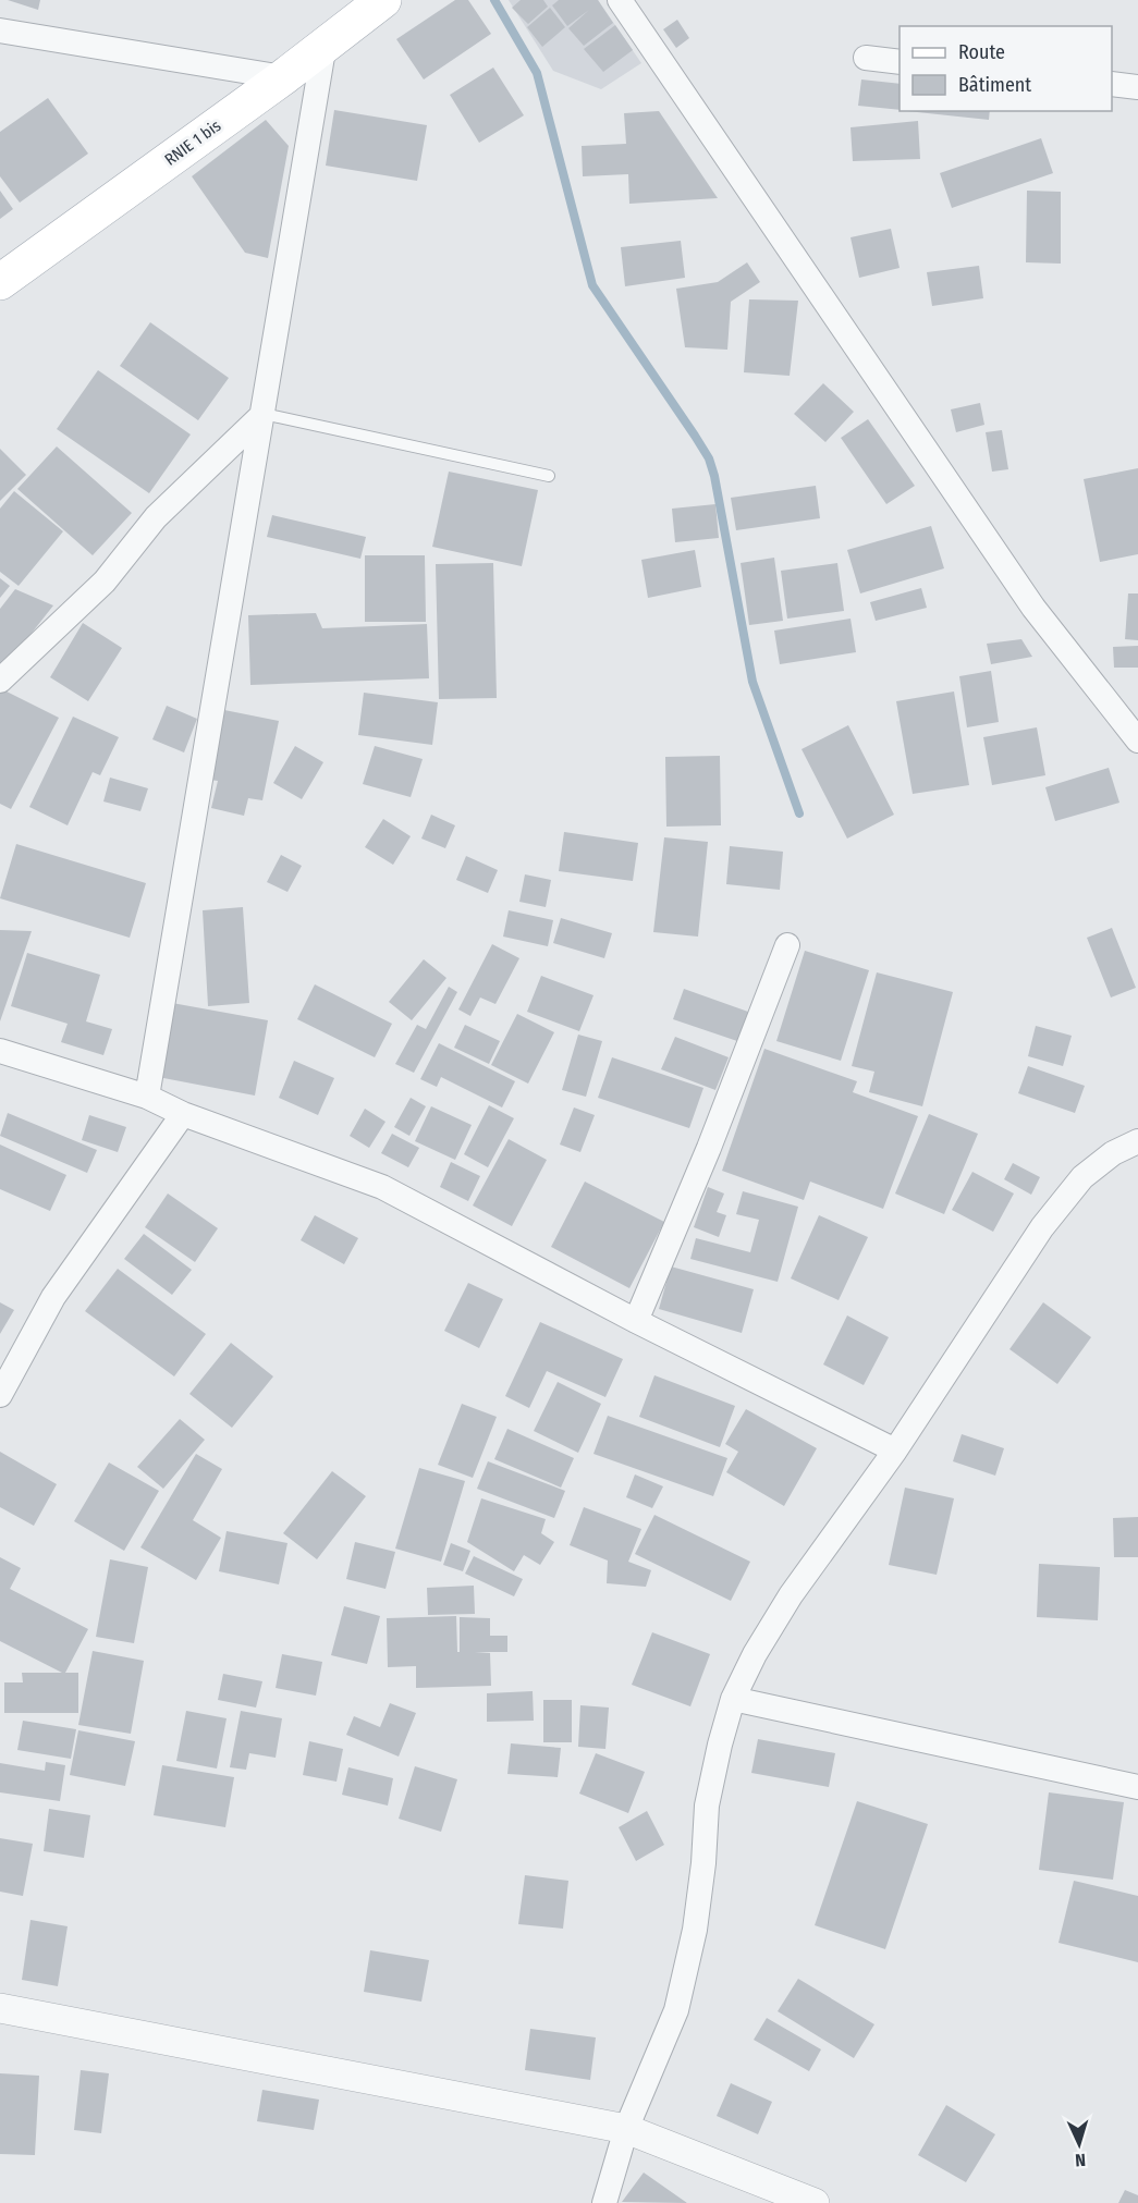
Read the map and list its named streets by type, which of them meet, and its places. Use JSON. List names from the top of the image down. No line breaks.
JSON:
{"streets":{"main road":["RNIE 1 bis"]},"legend":["Route","Bâtiment"],"north":"bottom"}
